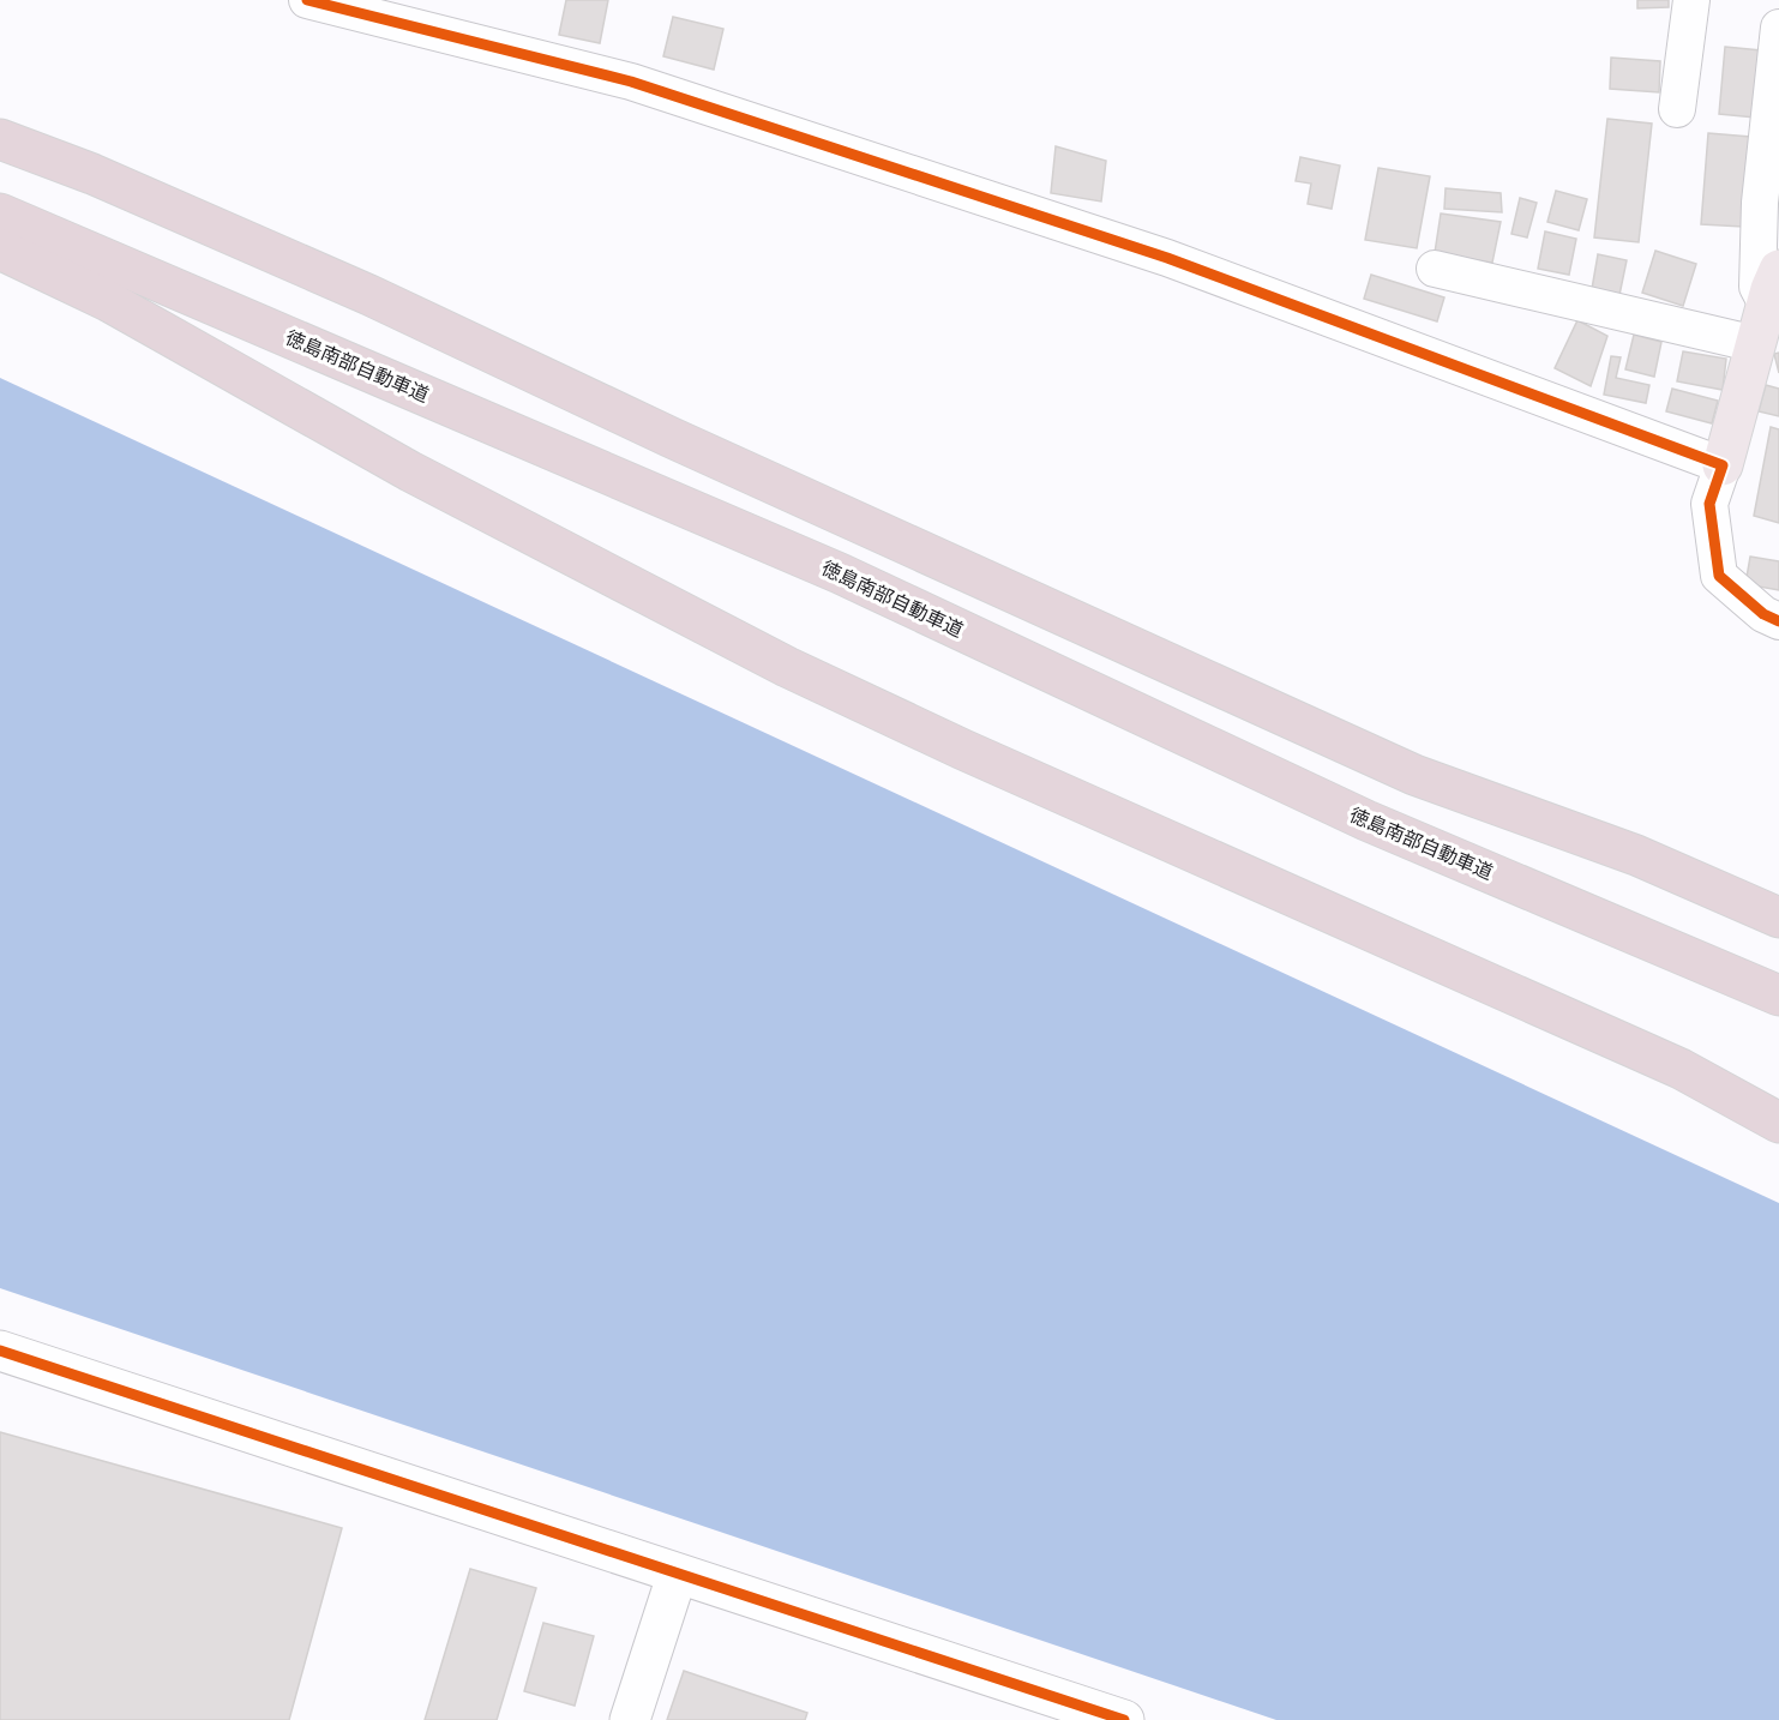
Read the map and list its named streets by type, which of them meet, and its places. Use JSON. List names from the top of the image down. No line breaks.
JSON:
{"streets":{"highway":["徳島南部自動車道"]}}
